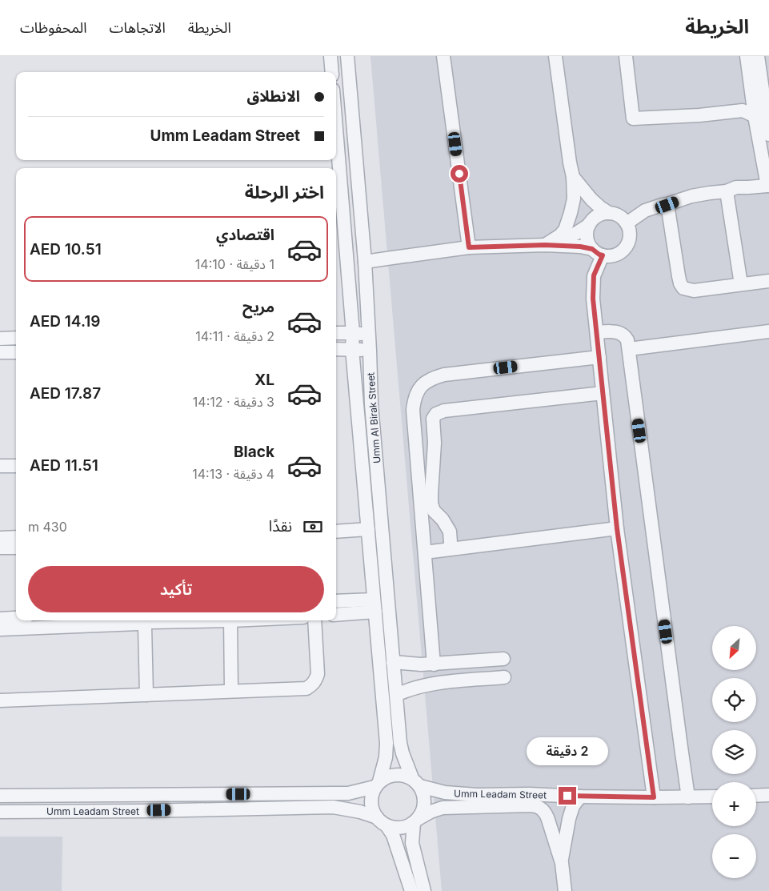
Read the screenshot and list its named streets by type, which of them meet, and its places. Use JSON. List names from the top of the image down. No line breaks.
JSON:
{"streets":{"street":["Umm Al Birak Street","Umm Leadam Street"]},"crossings":[["Umm Al Birak Street","Umm Leadam Street"]],"north":"bottom left","page":{"header":"الخريطة","nav":["الخريطة","الاتجاهات","المحفوظات"],"banner":["الانطلاق","Umm Leadam Street"],"heading":"اختر الرحلة","list":[{"name":"اقتصادي","note":"1 دقيقة · 14:10","value":"AED 10.51"},{"name":"مريح","note":"2 دقيقة · 14:11","value":"AED 14.19"},{"name":"XL","note":"3 دقيقة · 14:12","value":"AED 17.87"},{"name":"Black","note":"4 دقيقة · 14:13","value":"AED 11.51"}],"pay":["نقدًا","430 m"],"buttons":"تأكيد","map_buttons":["+","−"],"bubble":"2 دقيقة"}}
